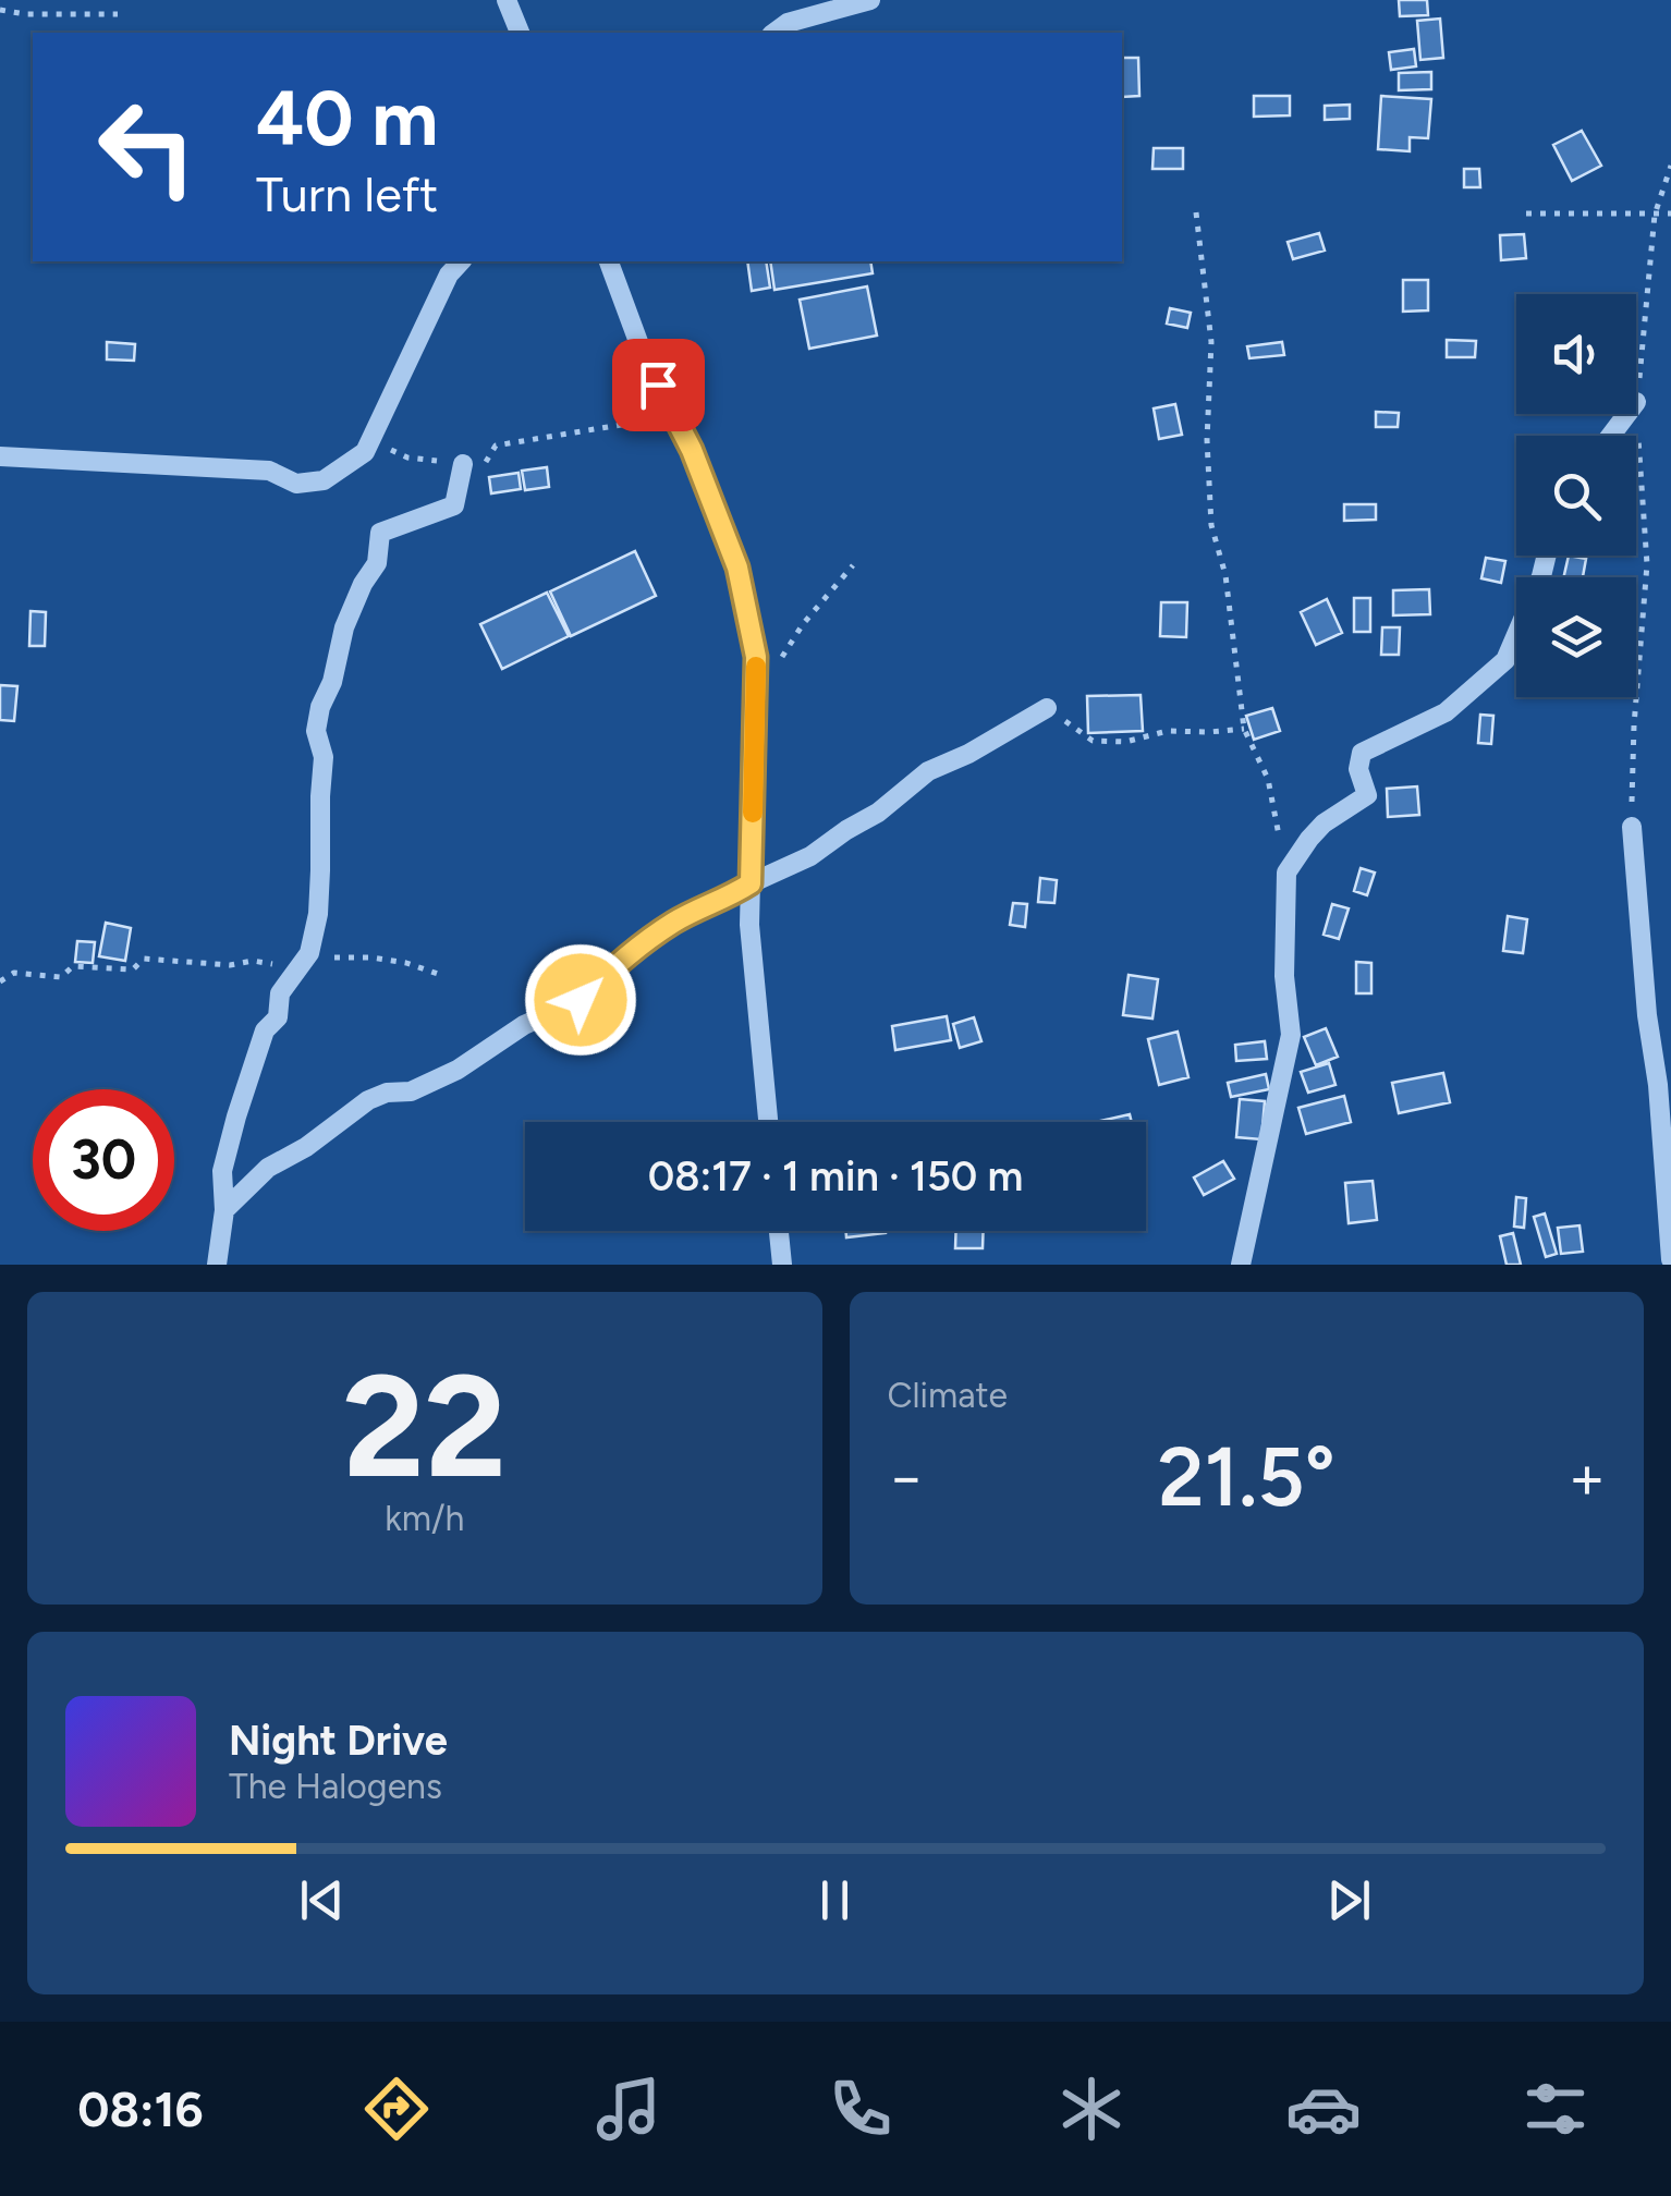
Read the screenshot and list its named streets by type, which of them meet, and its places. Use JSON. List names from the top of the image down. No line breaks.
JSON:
{"page":{"turn":["40 m","Turn left"],"limit":"30","trip":"08:17 · 1 min · 150 m","tile":[["22","km/h"],"Climate"],"heat":["−","21.5°","+"],"song":["Night Drive","The Halogens"],"tabs":"08:16"}}
